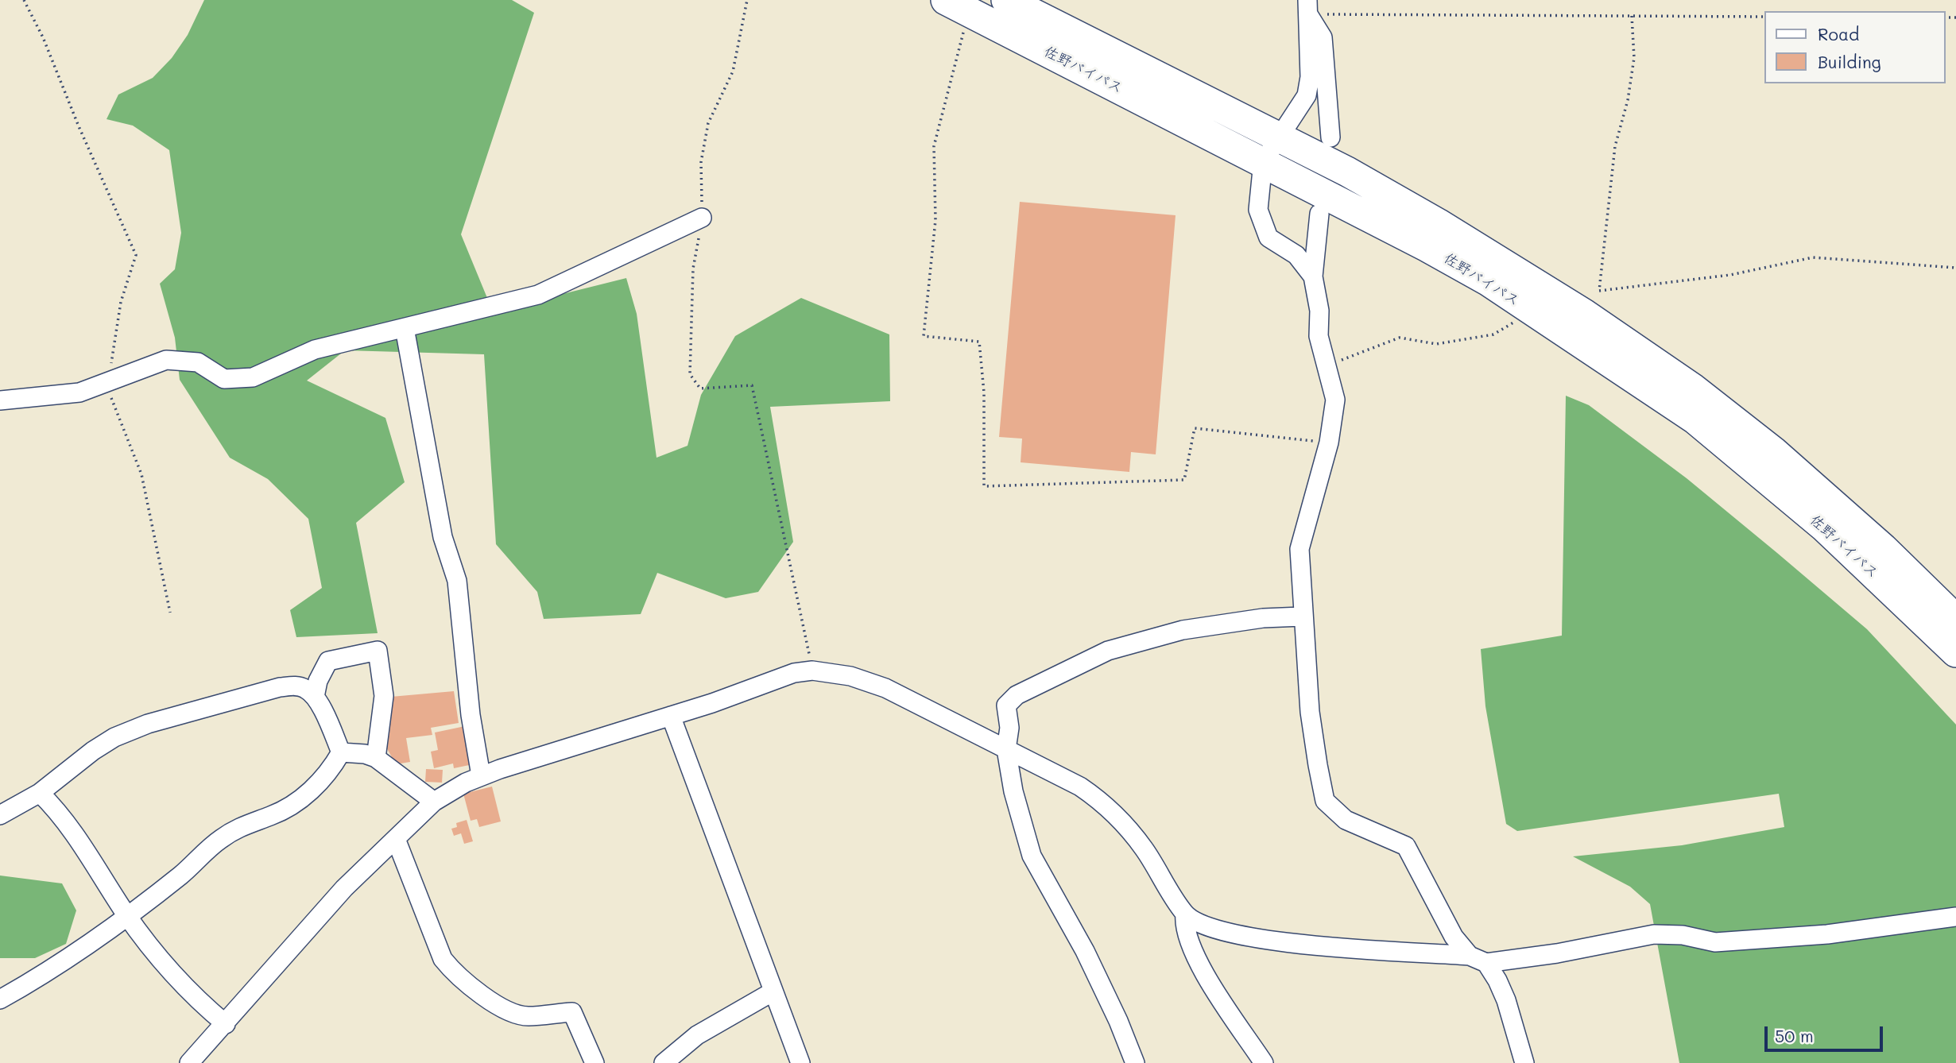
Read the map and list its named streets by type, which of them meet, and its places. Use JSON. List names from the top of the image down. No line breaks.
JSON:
{"streets":{"highway":["佐野バイパス"]},"legend":["Road","Building"],"scale_bar":"50 m"}
